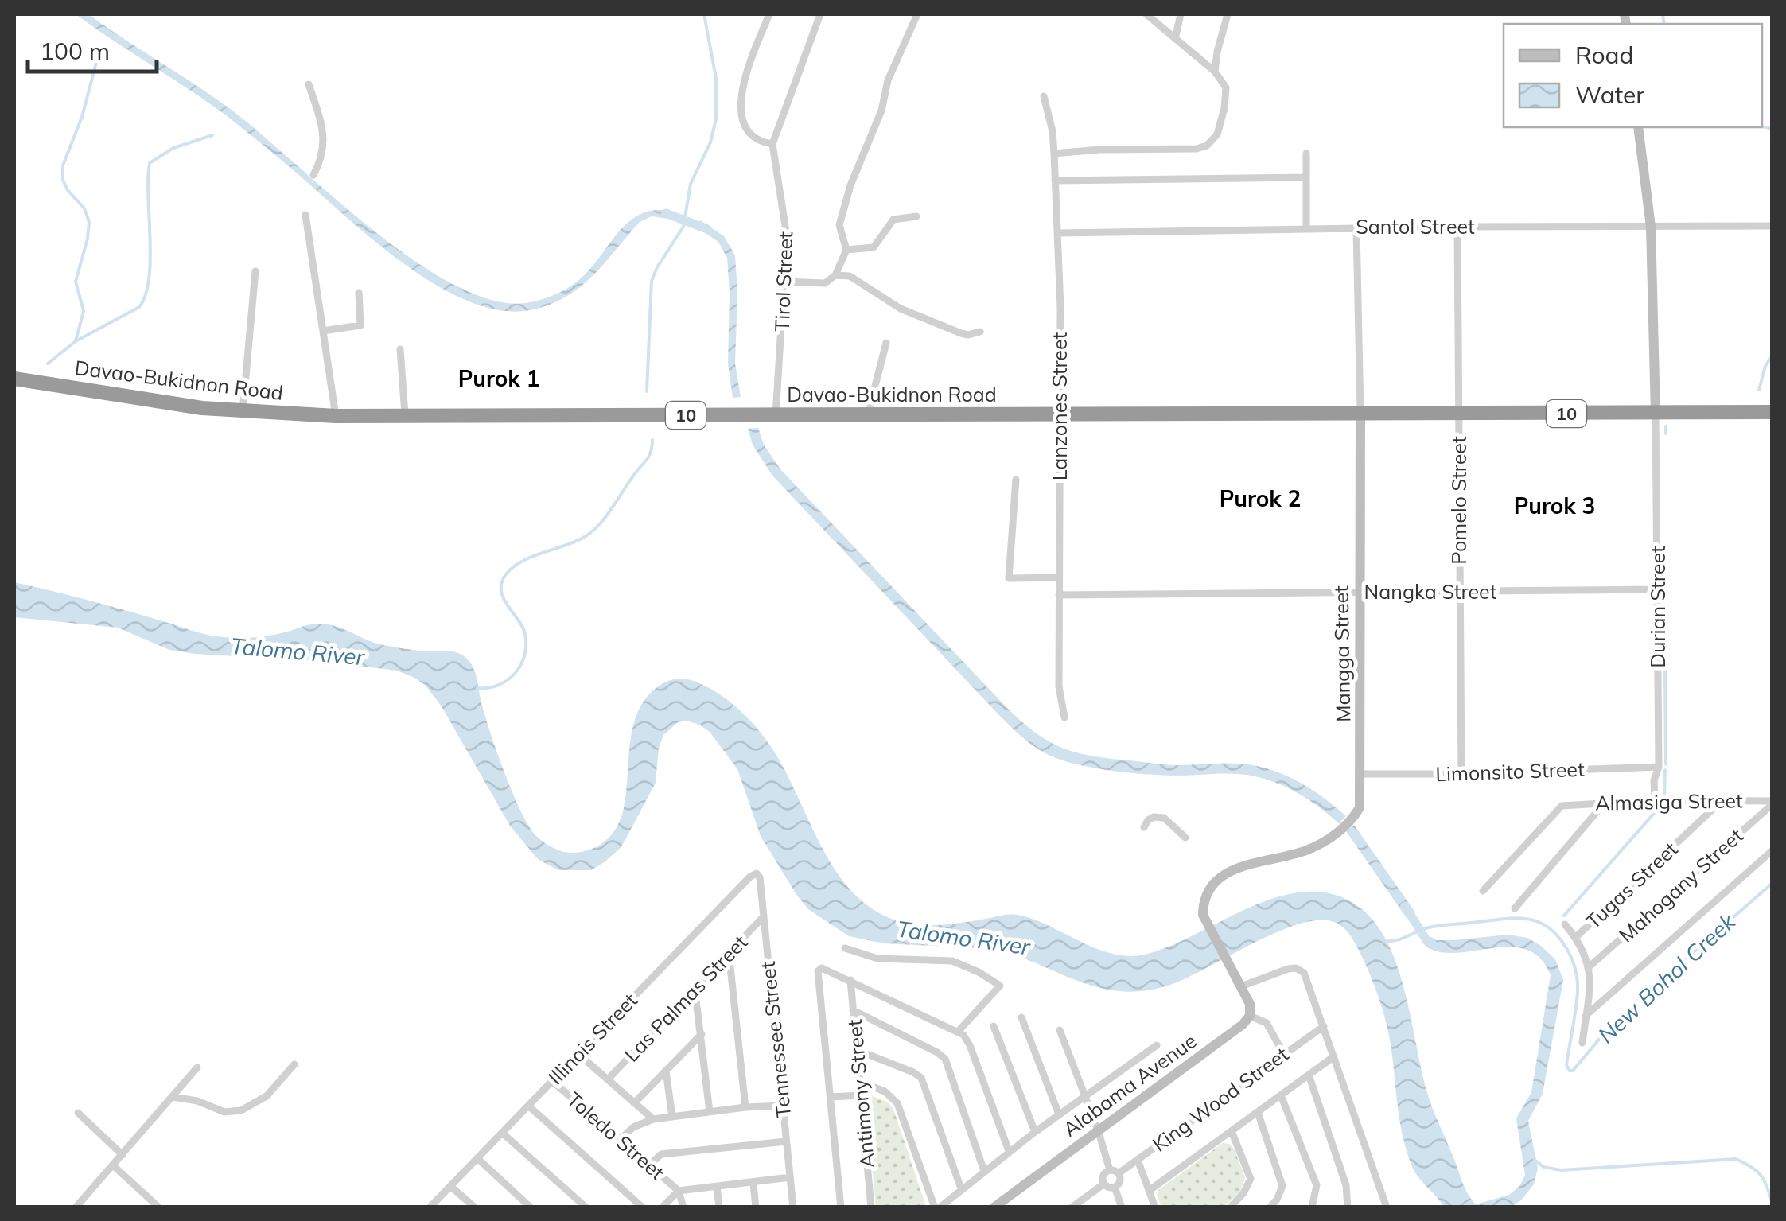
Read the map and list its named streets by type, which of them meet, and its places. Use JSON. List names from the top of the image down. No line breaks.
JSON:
{"streets":{"highway":["Davao-Bukidnon Road","10"],"street":["Santol Street","Tirol Street","Lanzones Street","Pomelo Street","Nangka Street","Durian Street","Mangga Street","Limonsito Street","Almasiga Street","Tugas Street","Mahogany Street","Las Palmas Street","Illinois Street","Tennessee Street","Alabama Avenue","Antimony Street","King Wood Street","Toledo Street"]},"crossings":[["Santol Street","Lanzones Street"],["Santol Street","Pomelo Street"],["Santol Street","Mangga Street"],["Tirol Street","Davao-Bukidnon Road"],["Davao-Bukidnon Road","Lanzones Street"],["Davao-Bukidnon Road","Pomelo Street"],["Davao-Bukidnon Road","Durian Street"],["Davao-Bukidnon Road","Mangga Street"],["Lanzones Street","Nangka Street"],["Pomelo Street","Nangka Street"],["Pomelo Street","Limonsito Street"],["Nangka Street","Durian Street"],["Nangka Street","Mangga Street"],["Durian Street","Limonsito Street"],["Durian Street","Almasiga Street"],["Mangga Street","Limonsito Street"],["Almasiga Street","Tugas Street"],["Almasiga Street","Mahogany Street"],["Las Palmas Street","Tennessee Street"],["Illinois Street","Tennessee Street"],["Illinois Street","Toledo Street"]],"districts":["Purok 1","Purok 2","Purok 3"],"water":["Talomo River","New Bohol Creek"],"legend":["Road","Water"],"scale_bar":"100 m"}
